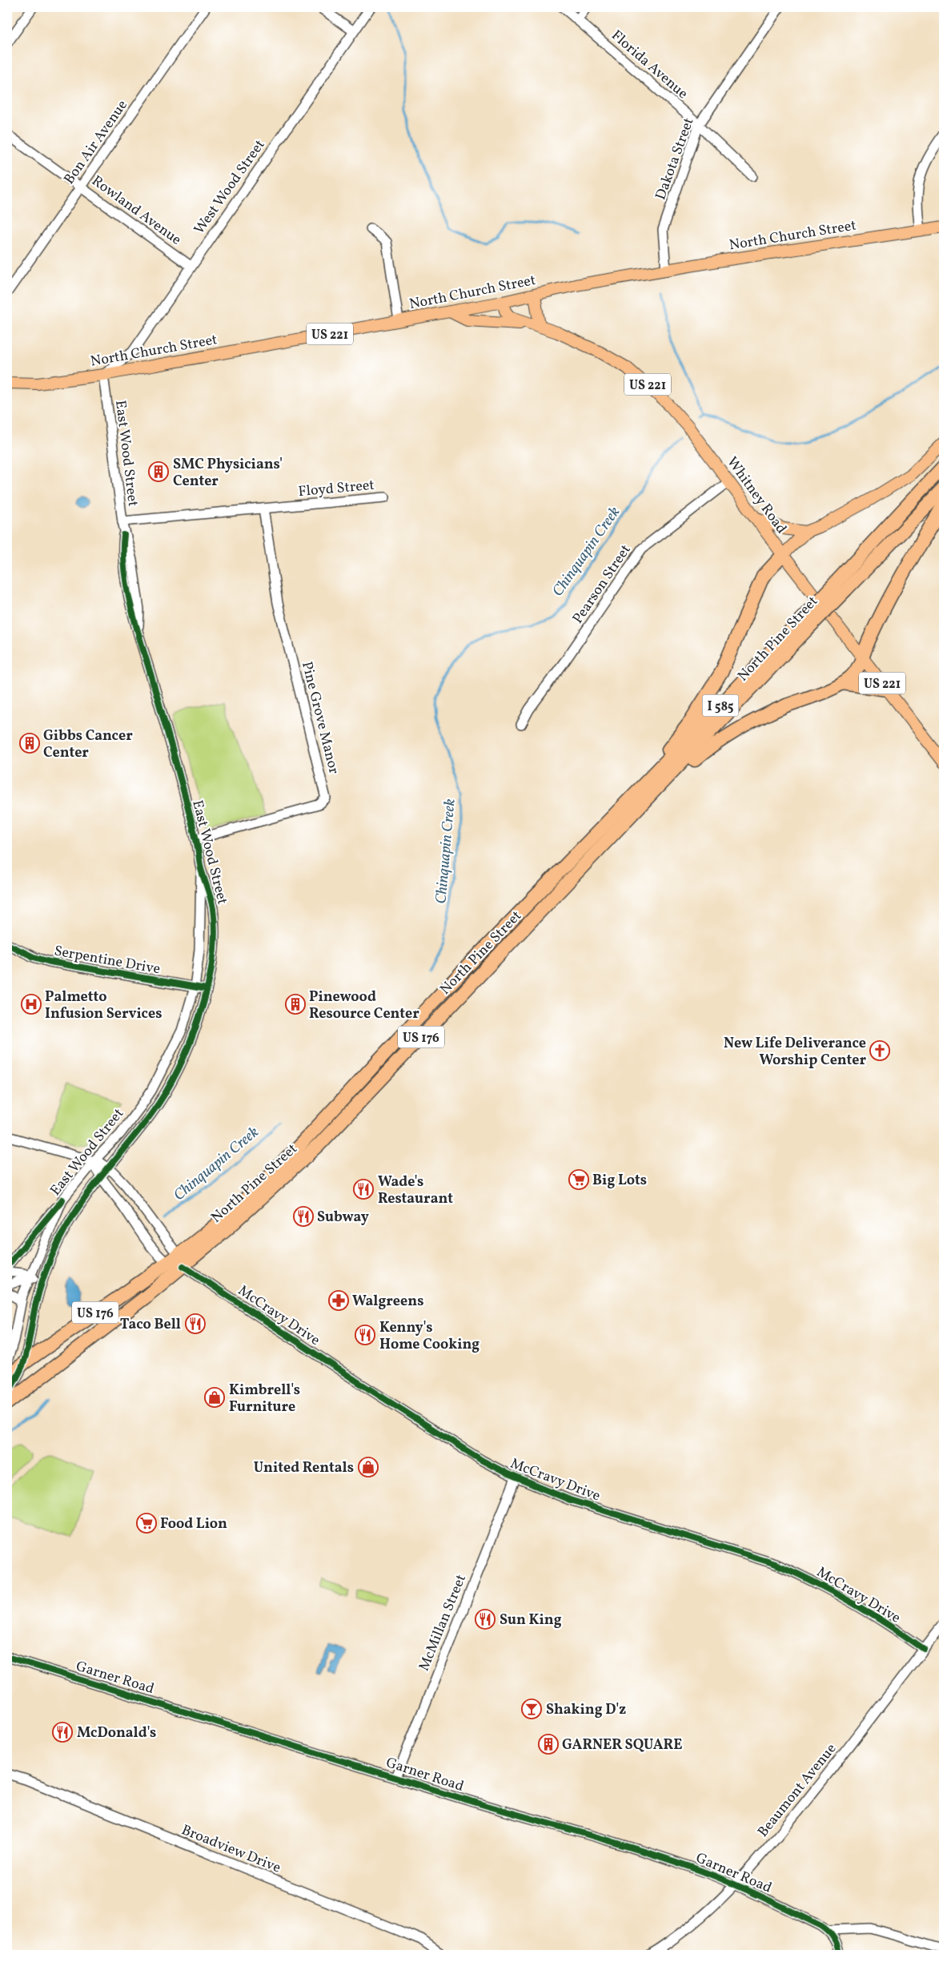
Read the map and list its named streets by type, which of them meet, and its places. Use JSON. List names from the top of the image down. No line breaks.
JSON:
{"streets":{"highway":["North Pine Street","I 585","US 176"],"main road":["North Church Street","US 221","Whitney Road"],"street":["Florida Avenue","Bon Air Avenue","Dakota Street","West Wood Street","Rowland Avenue","East Wood Street","Floyd Street","Pearson Street","Pine Grove Manor","Serpentine Drive","McCravy Drive","McMillan Street","Garner Road","Beaumont Avenue","Broadview Drive"]},"crossings":[["Florida Avenue","Dakota Street"],["Bon Air Avenue","Rowland Avenue"],["Dakota Street","North Church Street"],["West Wood Street","Rowland Avenue"],["West Wood Street","North Church Street"],["West Wood Street","East Wood Street"],["North Church Street","East Wood Street"],["North Church Street","Whitney Road"],["East Wood Street","Floyd Street"],["East Wood Street","North Pine Street"],["East Wood Street","Pine Grove Manor"],["East Wood Street","Serpentine Drive"],["East Wood Street","McCravy Drive"],["Floyd Street","Pine Grove Manor"],["Whitney Road","Pearson Street"],["North Pine Street","McCravy Drive"],["McCravy Drive","McMillan Street"],["McCravy Drive","Beaumont Avenue"],["McMillan Street","Garner Road"],["Garner Road","Beaumont Avenue"]],"water":["Chinquapin Creek"],"places":{"building":["SMC Physicians' Center","Gibbs Cancer Center","Pinewood Resource Center","GARNER SQUARE"],"hospital":["Palmetto Infusion Services"],"church":["New Life Deliverance Worship Center"],"supermarket":["Big Lots","Food Lion"],"restaurant":["Wade's Restaurant","Subway","Taco Bell","Kenny's Home Cooking","Sun King","McDonald's"],"pharmacy":["Walgreens"],"shop":["Kimbrell's Furniture","United Rentals"],"bar":["Shaking D'z"]}}
